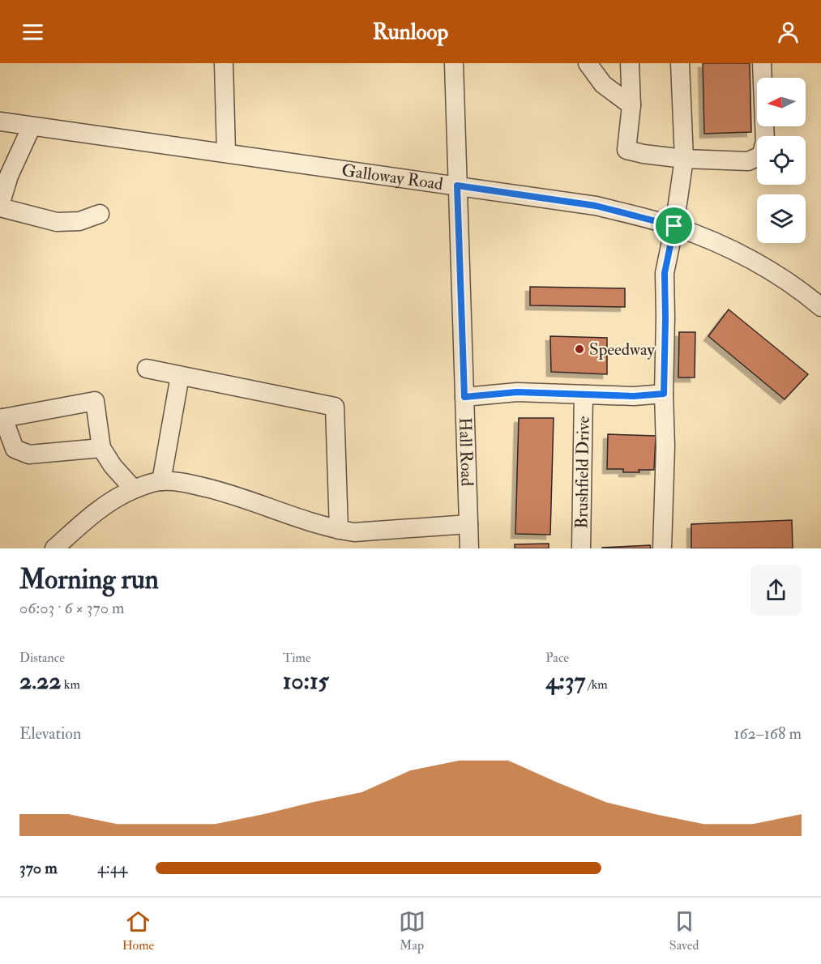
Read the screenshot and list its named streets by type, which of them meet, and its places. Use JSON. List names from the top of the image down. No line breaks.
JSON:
{"streets":{"street":["Galloway Road","Hall Road","Brushfield Drive"]},"crossings":[["Galloway Road","Hall Road"],["Hall Road","Brushfield Drive"]],"places":["Speedway"],"north":"left","page":{"header":"Runloop","heading":["Morning run","06:03 · 6 × 370 m"],"stats":[["Distance","2.22 km"],["Time","10:15"],["Pace","4:37 /km"]],"chart":["Elevation","162–168 m"],"list":[{"name":"370 m","note":"4:44"}],"tabs":["Home","Map","Saved"]}}
